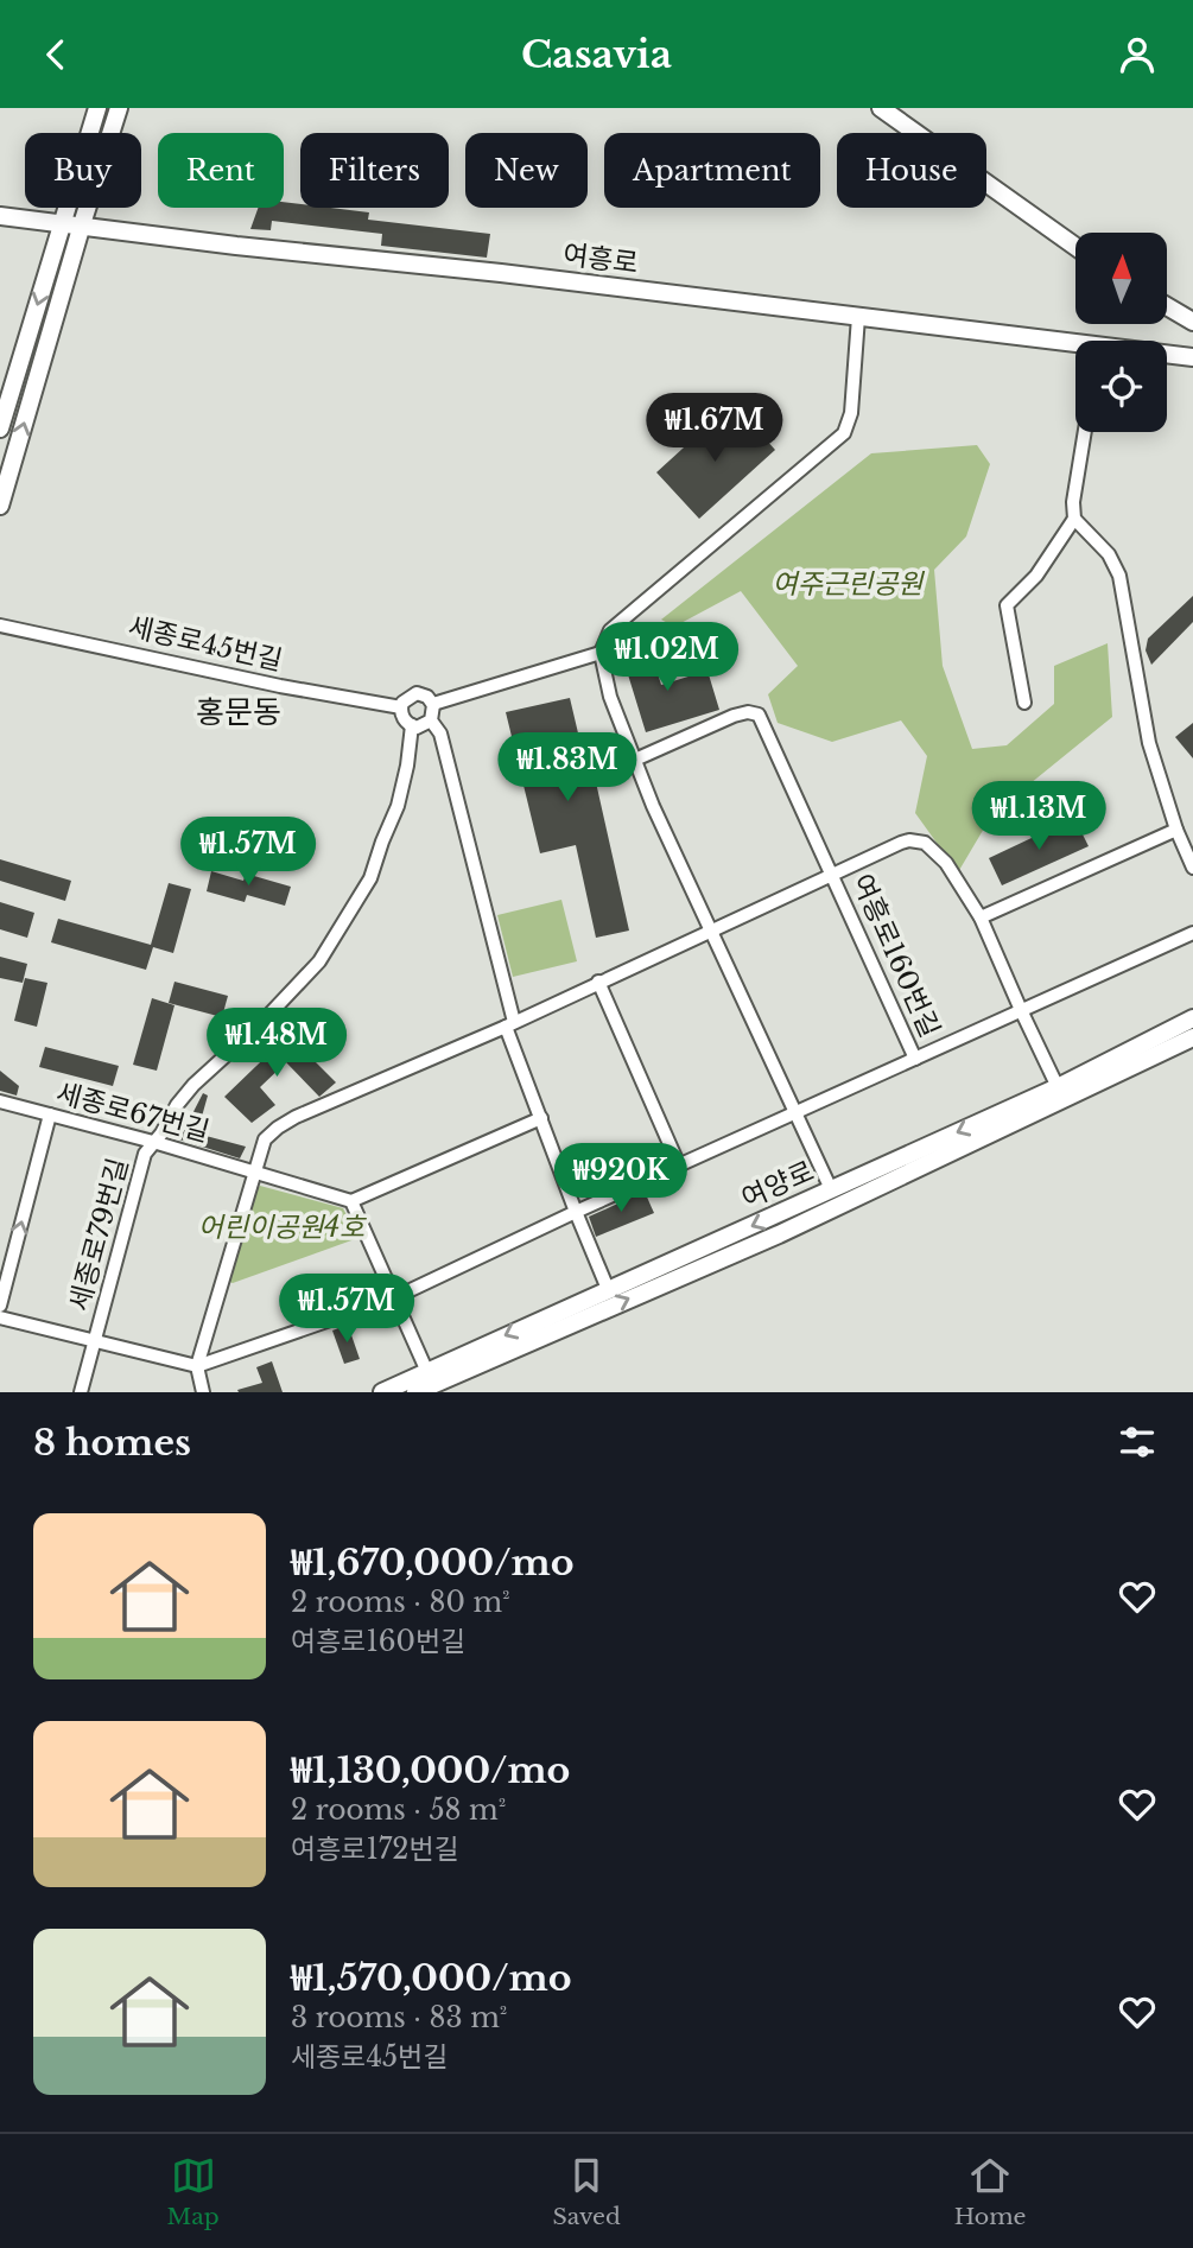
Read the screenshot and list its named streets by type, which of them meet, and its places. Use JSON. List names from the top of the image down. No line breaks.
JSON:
{"streets":{"street":["여흥로","세종로45번길","여흥로160번길","세종로67번길","여양로","세종로79번길"]},"crossings":[["여흥로160번길","여양로"],["세종로67번길","세종로79번길"]],"districts":["홍문동"],"parks":["여주근린공원","어린이공원4호"],"north":"top","page":{"header":"Casavia","chip":["Buy","Rent","Filters","New","Apartment","House"],"price":["₩1.67M","₩1.02M","₩1.83M","₩1.13M","₩1.57M","₩1.48M","₩920K","₩1.57M"],"heading":"8 homes","list":[{"name":"₩1,670,000/mo","note":"2 rooms · 80 m² · 여흥로160번길"},{"name":"₩1,130,000/mo","note":"2 rooms · 58 m² · 여흥로172번길"},{"name":"₩1,570,000/mo","note":"3 rooms · 83 m² · 세종로45번길"}],"tabs":["Map","Saved","Home"]}}
